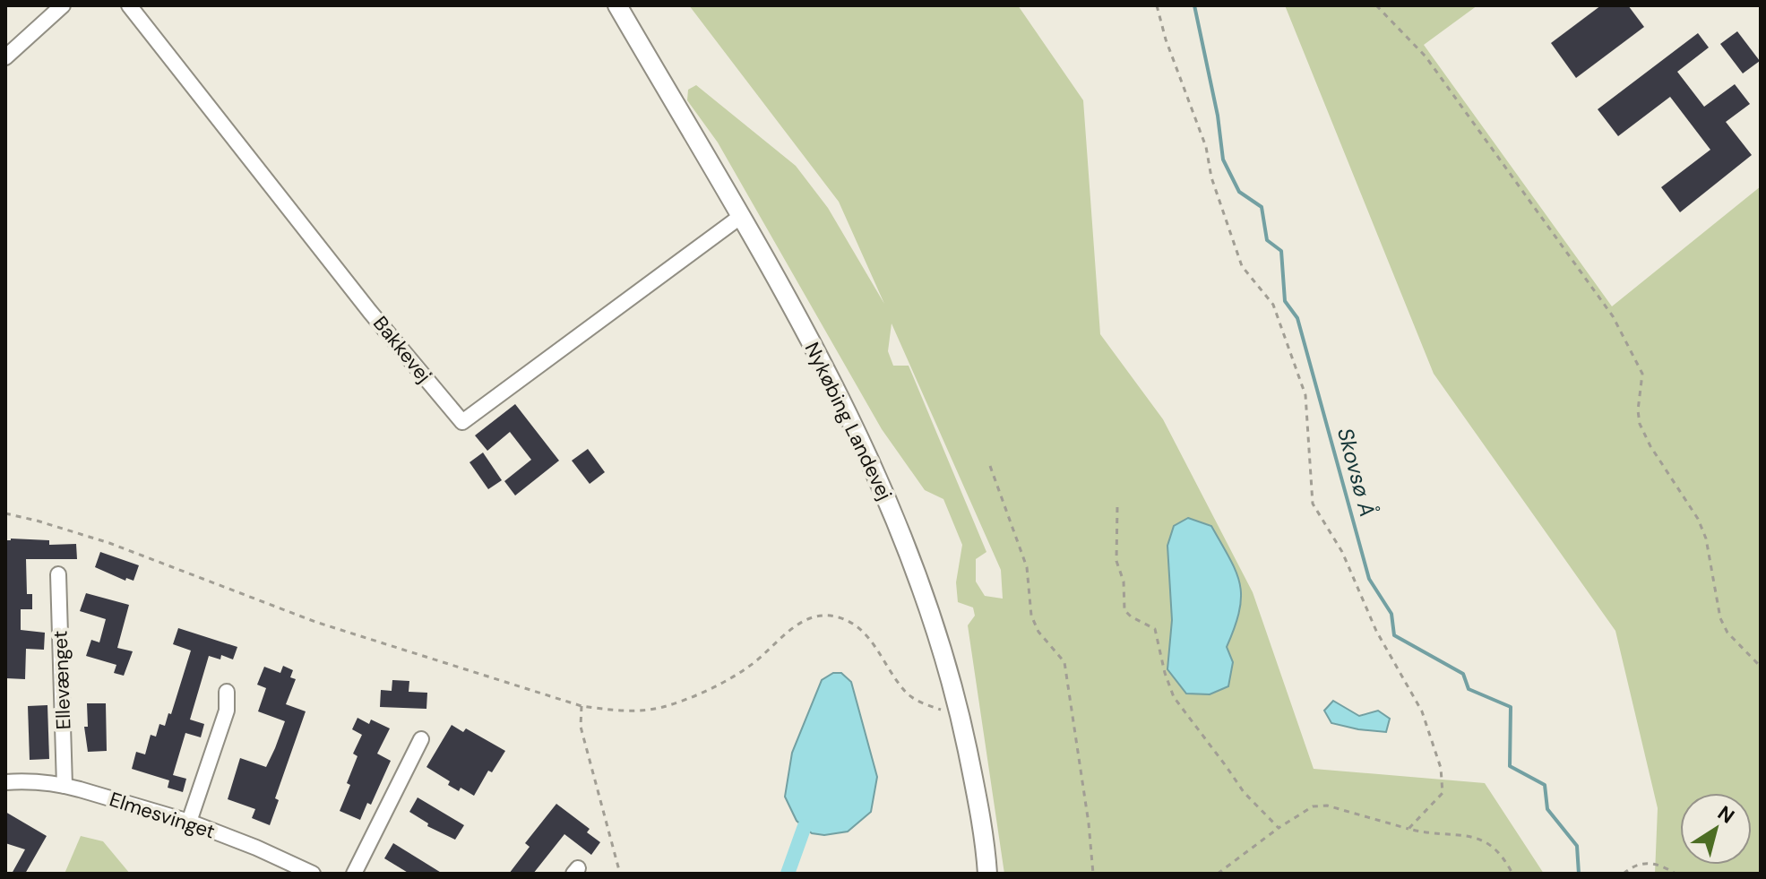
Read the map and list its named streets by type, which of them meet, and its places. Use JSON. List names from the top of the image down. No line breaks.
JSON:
{"streets":{"main road":["Nykøbing Landevej"],"street":["Bakkevej","Ellevænget","Elmesvinget"]},"crossings":[["Bakkevej","Nykøbing Landevej"],["Ellevænget","Elmesvinget"]],"water":["Skovsø Å"],"north":"top right"}
